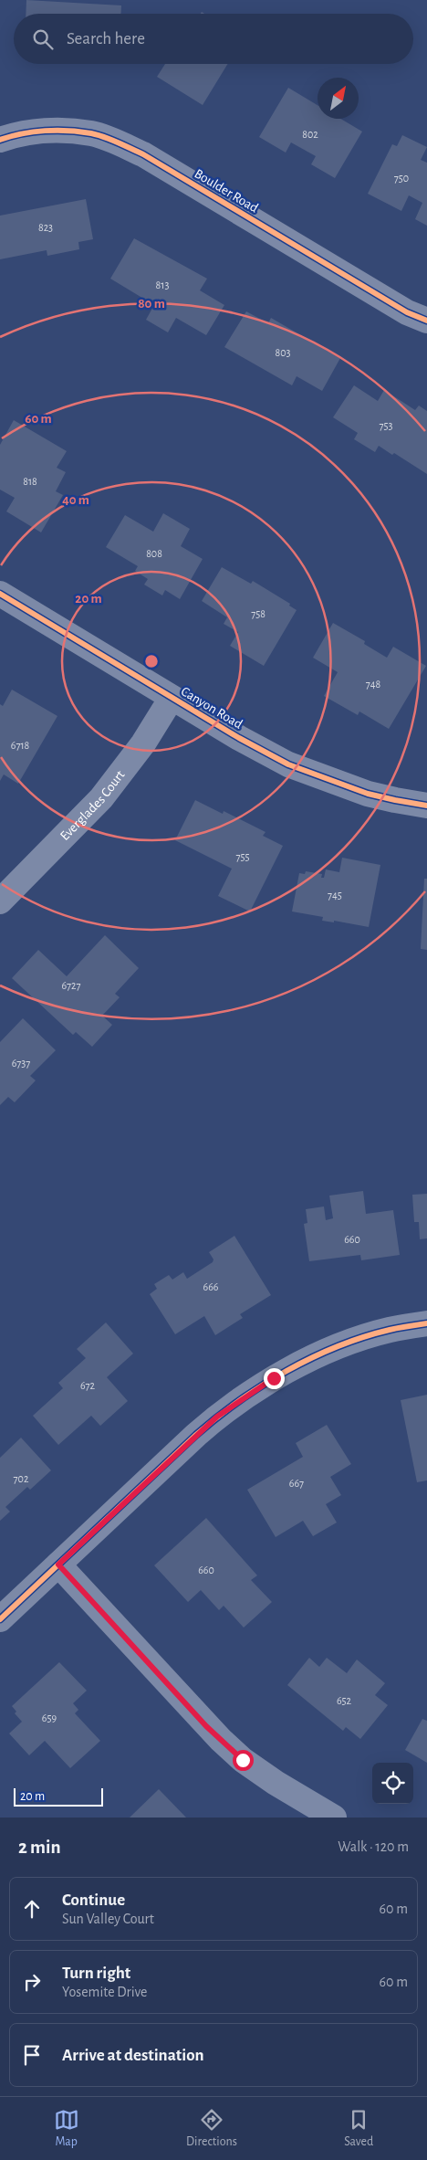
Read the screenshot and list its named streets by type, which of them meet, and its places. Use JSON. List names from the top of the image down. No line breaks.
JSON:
{"streets":{"street":["Boulder Road","Canyon Road","Everglades Court"]},"crossings":[["Canyon Road","Everglades Court"]],"house_numbers":["802","750","823","813","803","753","818","808","758","748","6718","755","745","6727","6737","660","666","672","702","667","660","652","659"],"scale_bar":"20 m","north":"top right","page":{"search":"Search here","scale":"20 m","heading":["2 min","Walk · 120 m"],"list":[["Continue","Sun Valley Court","60 m"],["Turn right","Yosemite Drive","60 m"],"Arrive at destination"],"nav":["Map","Directions","Saved"]},"rings":["80 m","60 m","40 m","20 m"]}
